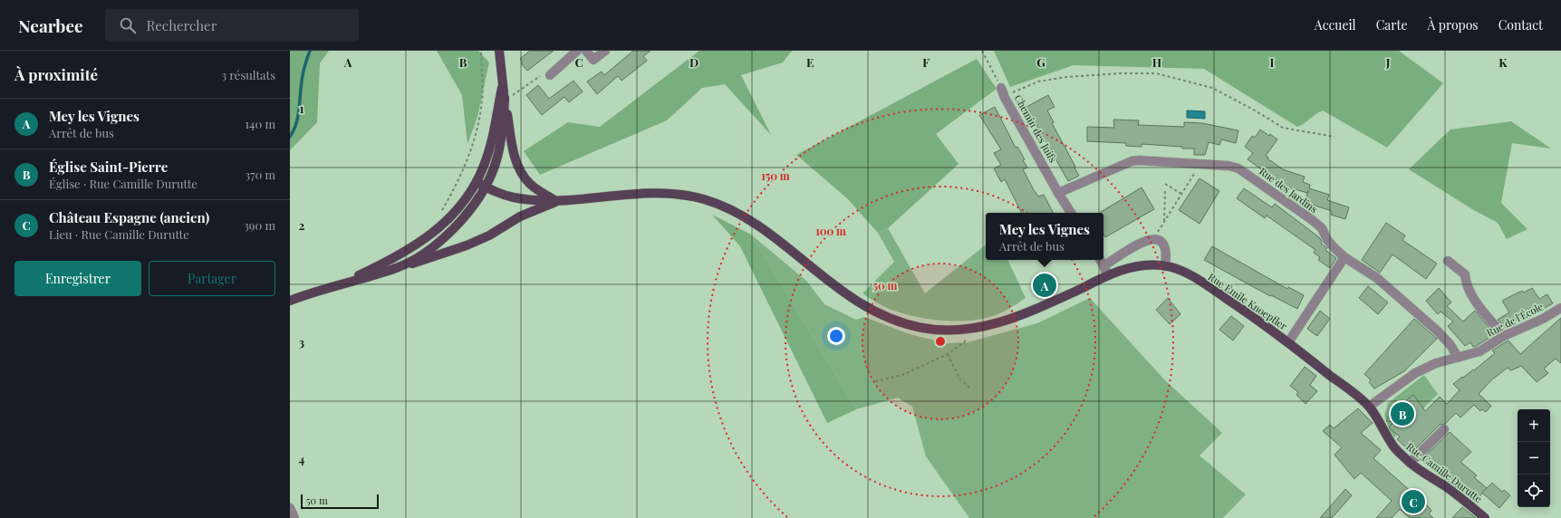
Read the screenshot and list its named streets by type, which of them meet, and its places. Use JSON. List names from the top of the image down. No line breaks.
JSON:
{"streets":{"main road":["Rue Émile Knoepfler","Rue Camille Durutte"],"street":["Chemin des Juifs","Rue des Jardins","Rue de l'École"]},"crossings":[["Chemin des Juifs","Rue des Jardins"],["Rue des Jardins","Rue de l'École"],["Rue Émile Knoepfler","Rue de l'École"],["Rue Émile Knoepfler","Rue Camille Durutte"],["Rue de l'École","Rue Camille Durutte"]],"scale_bar":"50 m","page":{"header":"Nearbee","search":"Rechercher","nav":["Accueil","Carte","À propos","Contact"],"heading":["À proximité","3 résultats"],"list":[{"mark":"A","name":"Mey les Vignes","note":"Arrêt de bus","value":"140 m"},{"mark":"B","name":"Église Saint-Pierre","note":"Église · Rue Camille Durutte","value":"370 m"},{"mark":"C","name":"Château Espagne (ancien)","note":"Lieu · Rue Camille Durutte","value":"390 m"}],"popup":["Mey les Vignes","Arrêt de bus"],"buttons":["Enregistrer","Partager"],"pins":["A","B","C"],"map_buttons":["+","−"],"scale":"50 m"},"grid":{"columns":["A","B","C","D","E","F","G","H","I","J","K"],"rows":["1","2","3","4"]},"rings":["150 m","100 m","50 m"]}
